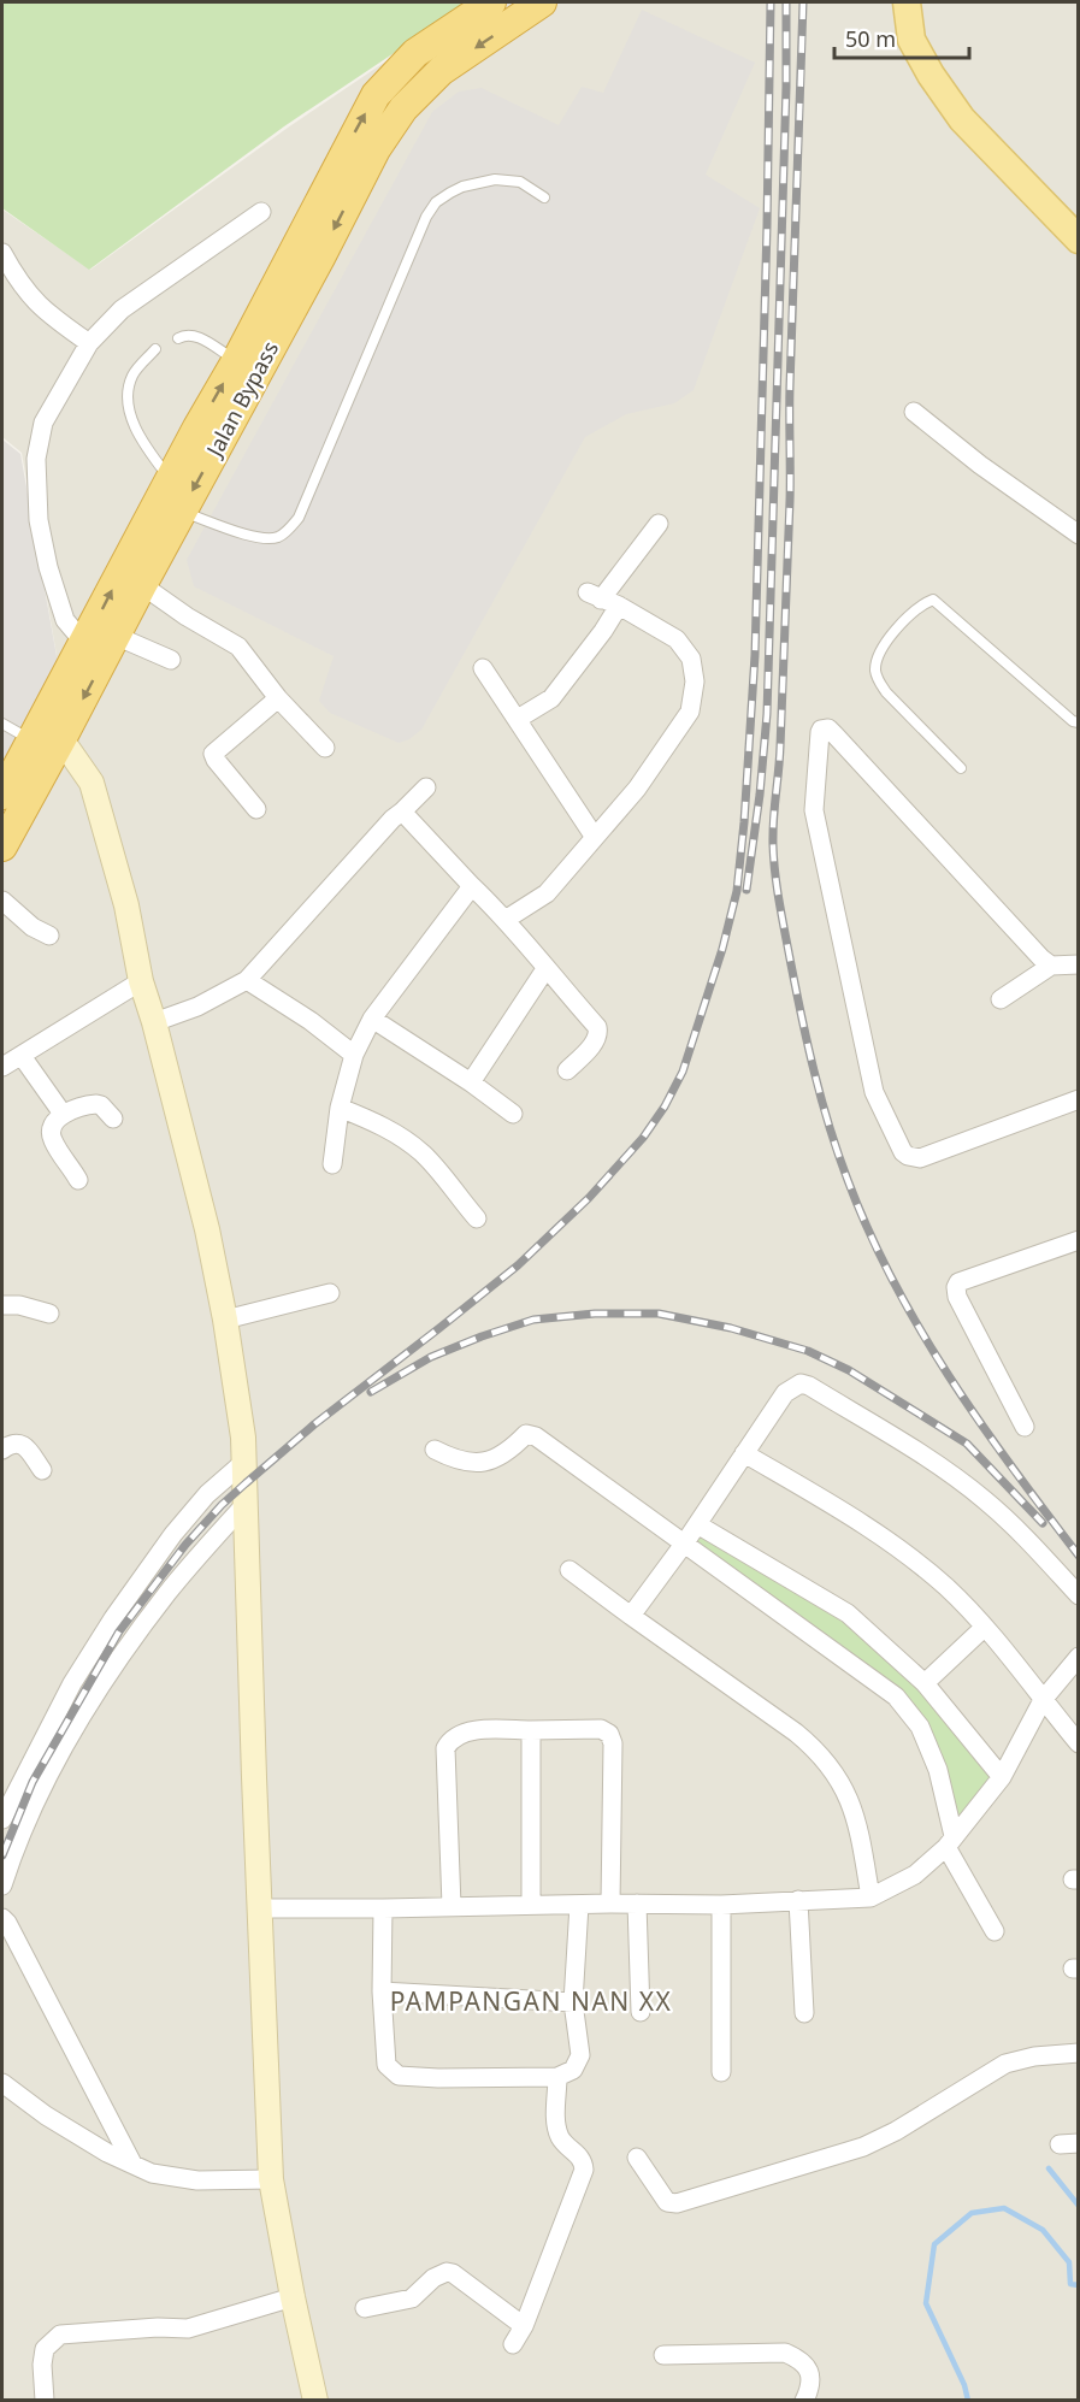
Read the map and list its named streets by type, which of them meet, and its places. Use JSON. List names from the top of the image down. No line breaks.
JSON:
{"streets":{"highway":["Jalan Bypass"]},"districts":["PAMPANGAN NAN XX"],"scale_bar":"50 m"}
